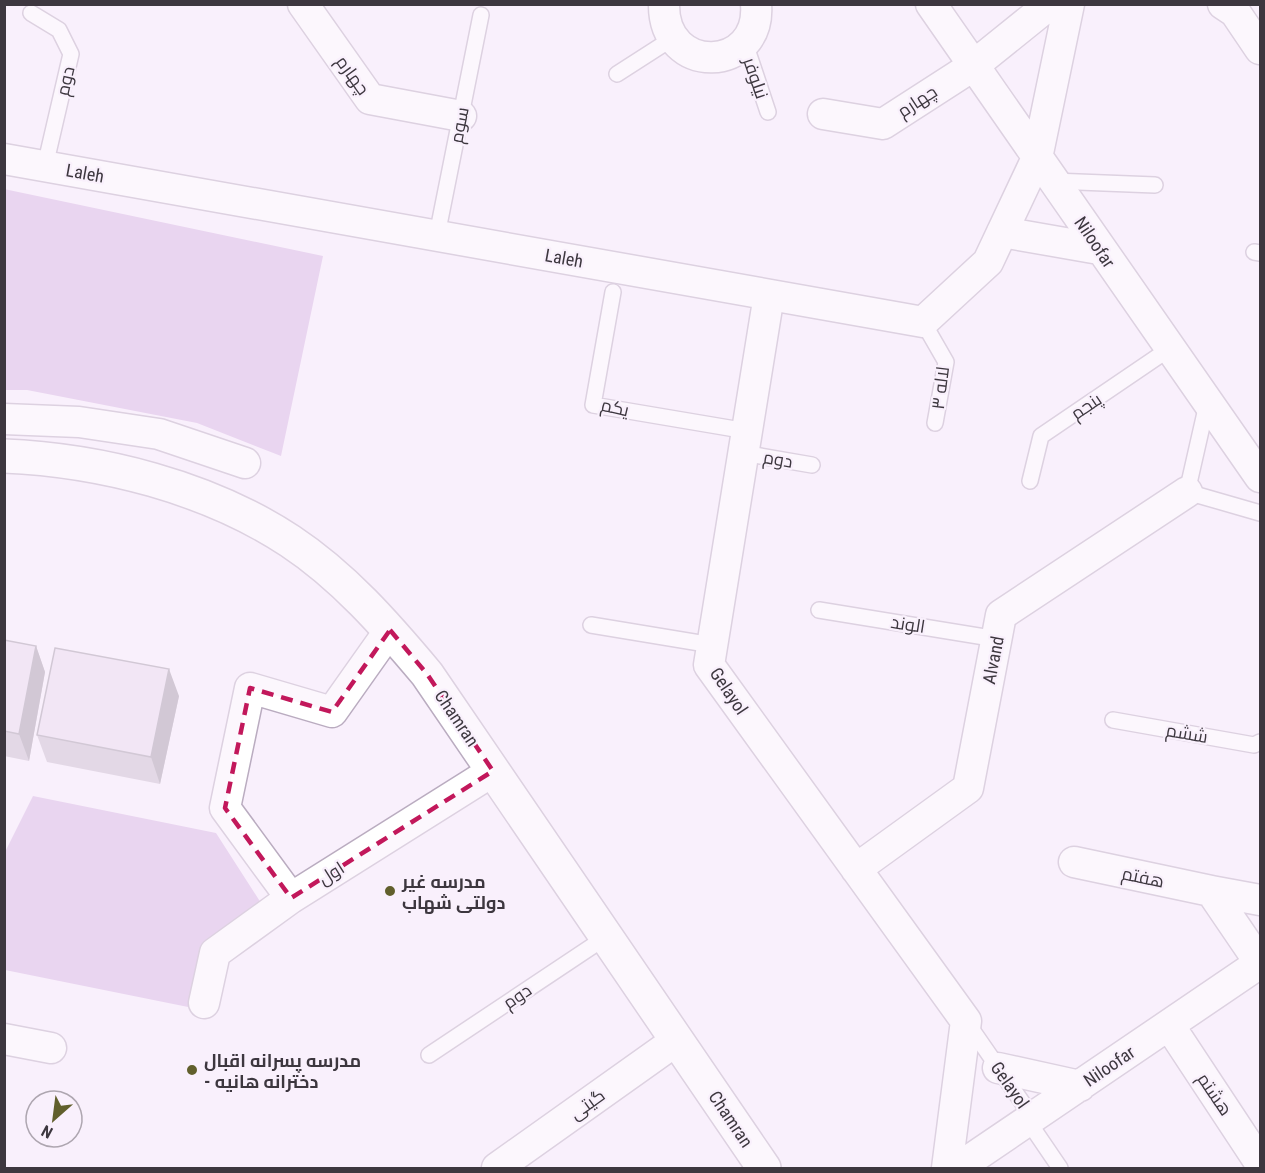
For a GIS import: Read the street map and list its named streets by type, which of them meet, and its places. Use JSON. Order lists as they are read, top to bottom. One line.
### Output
{"streets":{"main road":["Chamran"],"street":["چهارم","Laleh","Niloofar","Alvand","Gelayol","اول","هفتم","هشتم","گیتی"],"lane":["نیلوفر","دوم","سوم","لاله ۳","پنجم","یکم","الوند","ششم"]},"crossings":[["چهارم","سوم"],["چهارم","Niloofar"],["دوم","Laleh"],["دوم","یکم"],["دوم","Gelayol"],["دوم","Chamran"],["سوم","Laleh"],["Laleh","لاله ۳"],["Laleh","Gelayol"],["Niloofar","پنجم"],["Niloofar","Gelayol"],["Niloofar","هشتم"],["یکم","Gelayol"],["الوند","Alvand"],["Alvand","Gelayol"],["Chamran","اول"],["Chamran","گیتی"]],"places":["مدرسه غیر دولتی شهاب","مدرسه پسرانه اقبال - دخترانه هانیه"],"north":"bottom left"}
